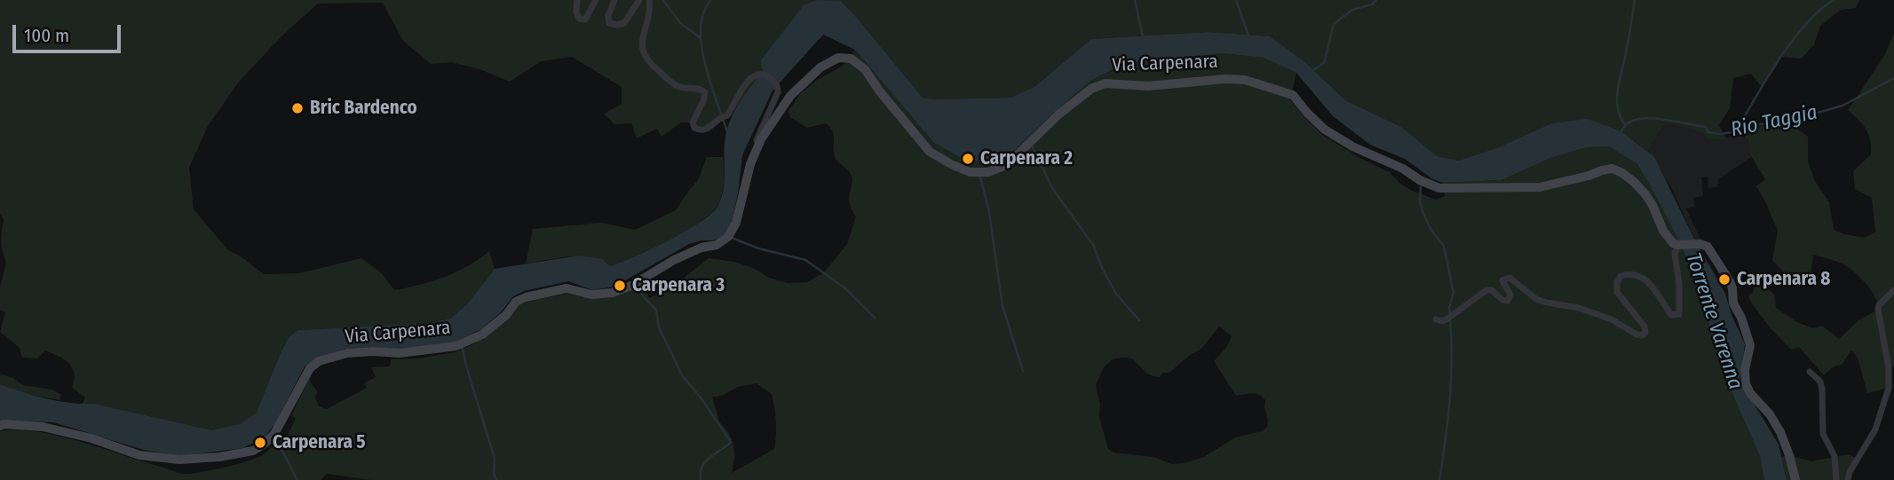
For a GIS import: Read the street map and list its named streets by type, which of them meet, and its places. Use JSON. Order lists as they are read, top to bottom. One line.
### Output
{"streets":{"street":["Via Carpenara"]},"water":["Rio Taggia","Torrente Varenna"],"places":["Bric Bardenco","Carpenara 2","Carpenara 8","Carpenara 3","Carpenara 5"],"scale_bar":"100 m"}
